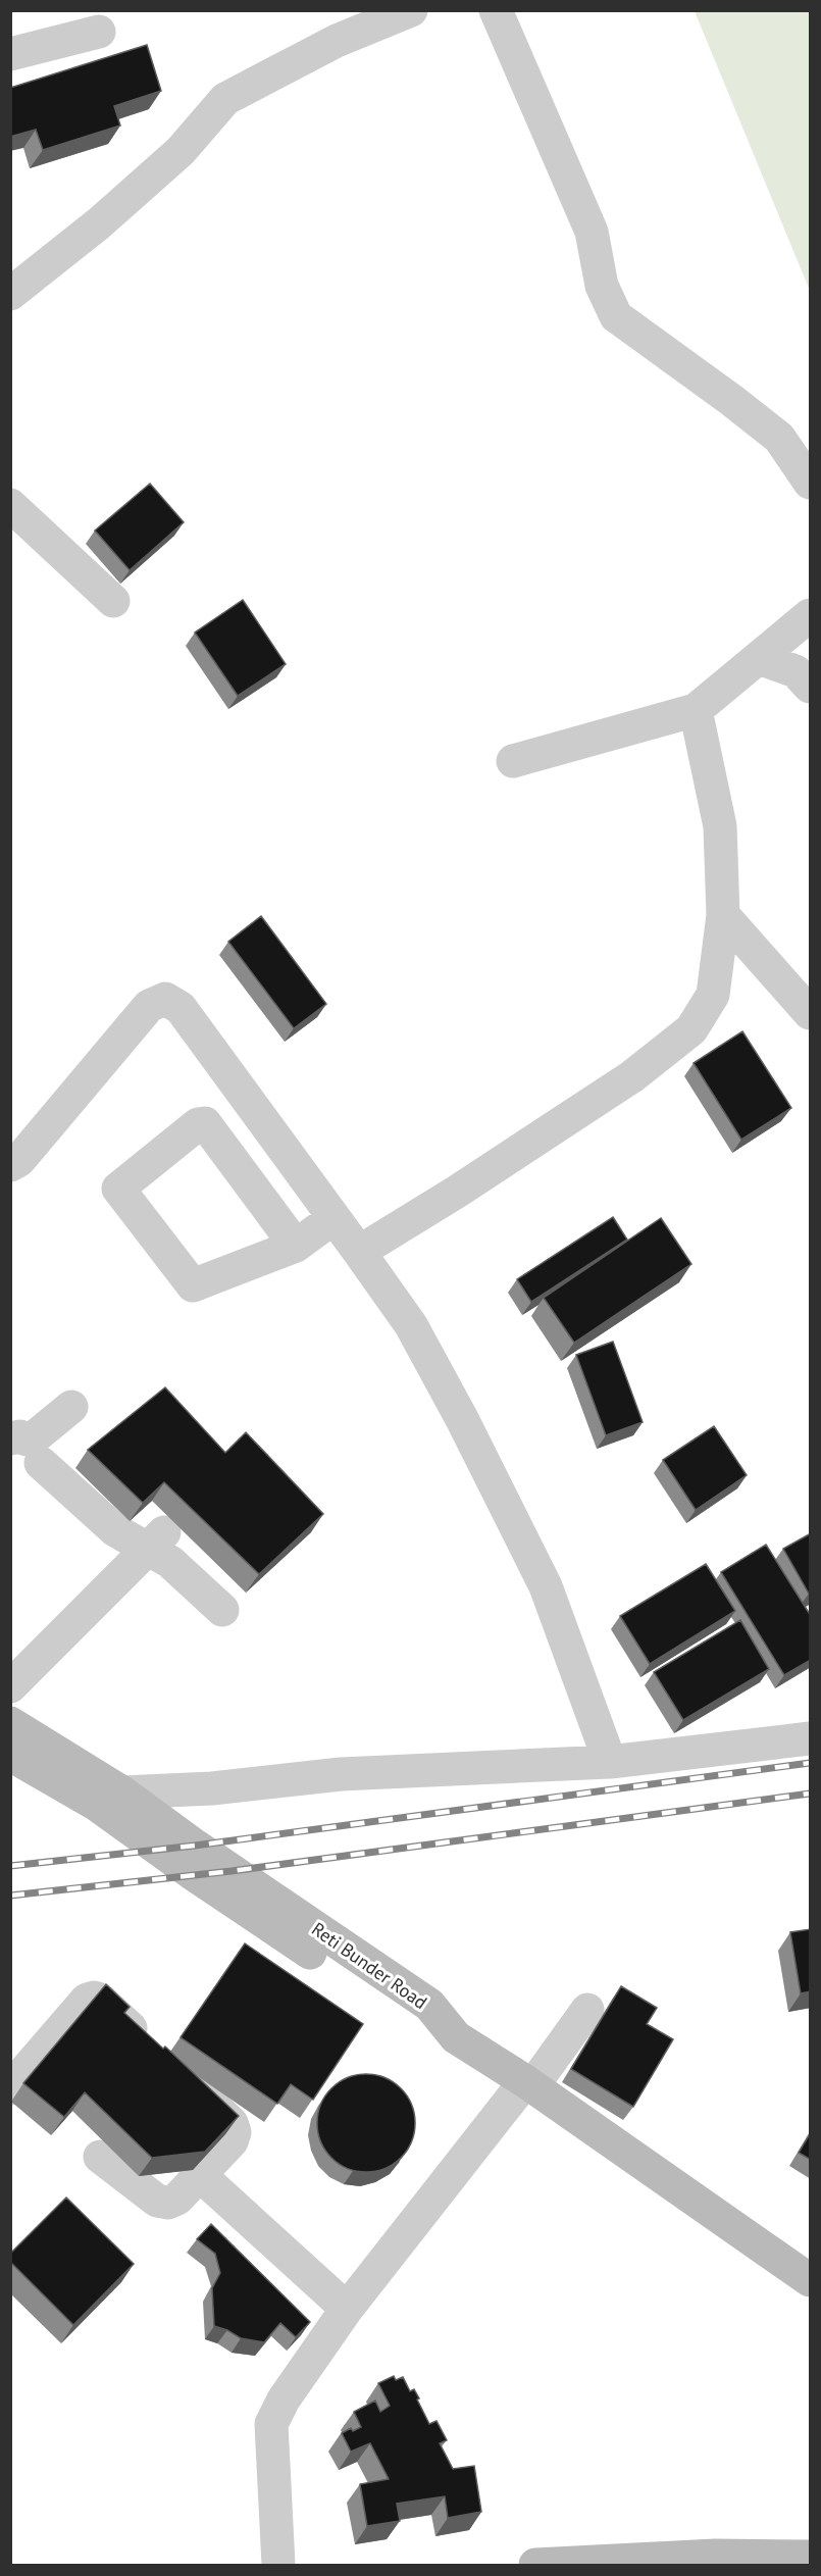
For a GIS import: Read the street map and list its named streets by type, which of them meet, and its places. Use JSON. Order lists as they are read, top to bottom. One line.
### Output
{"streets":{"main road":["Reti Bunder Road"]}}
